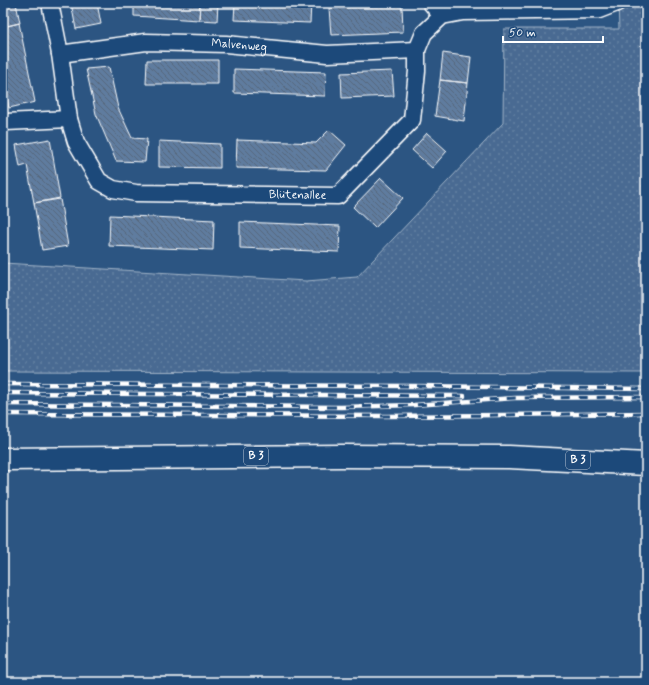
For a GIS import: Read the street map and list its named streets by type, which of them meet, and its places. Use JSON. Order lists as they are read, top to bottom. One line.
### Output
{"streets":{"main road":["B 3"],"street":["Malvenweg","Blütenallee"]},"crossings":[["Malvenweg","Blütenallee"]],"scale_bar":"50 m"}
